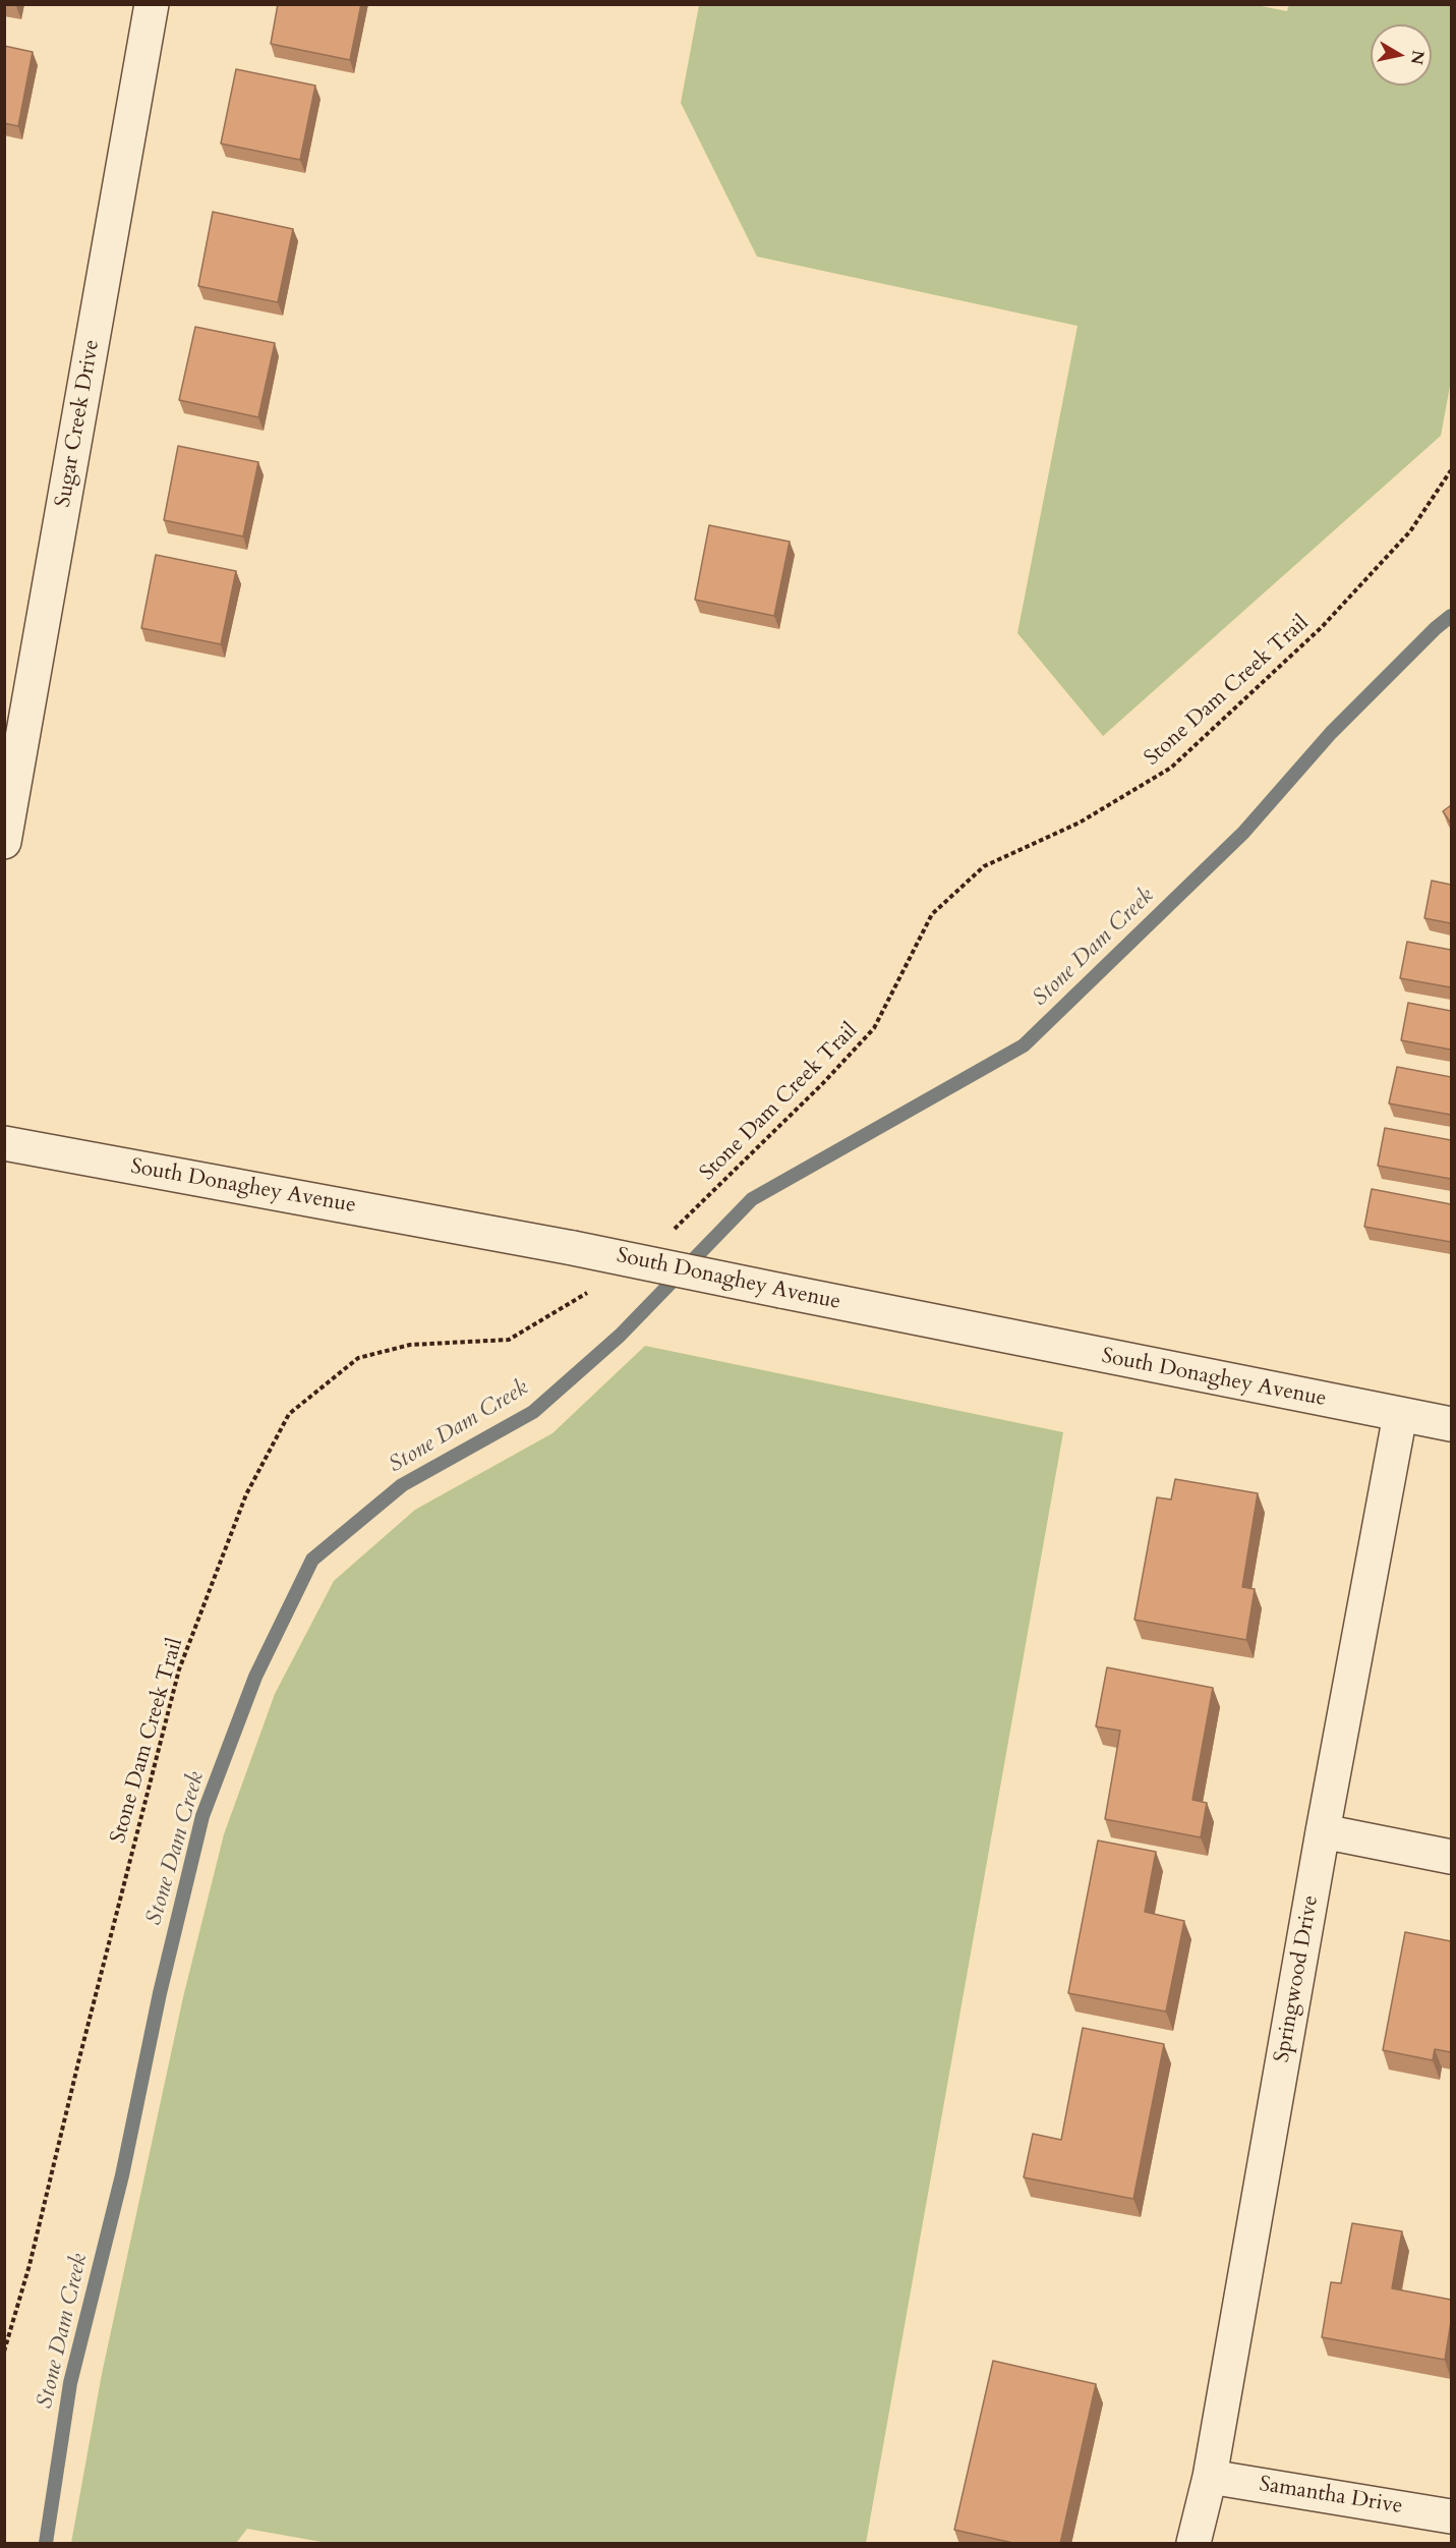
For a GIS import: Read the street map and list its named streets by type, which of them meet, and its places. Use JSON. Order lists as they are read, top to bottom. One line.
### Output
{"streets":{"street":["Sugar Creek Drive","South Donaghey Avenue","Springwood Drive","Samantha Drive"],"path":["Stone Dam Creek Trail"]},"crossings":[["South Donaghey Avenue","Springwood Drive"],["Springwood Drive","Samantha Drive"]],"water":["Stone Dam Creek"],"north":"right"}
